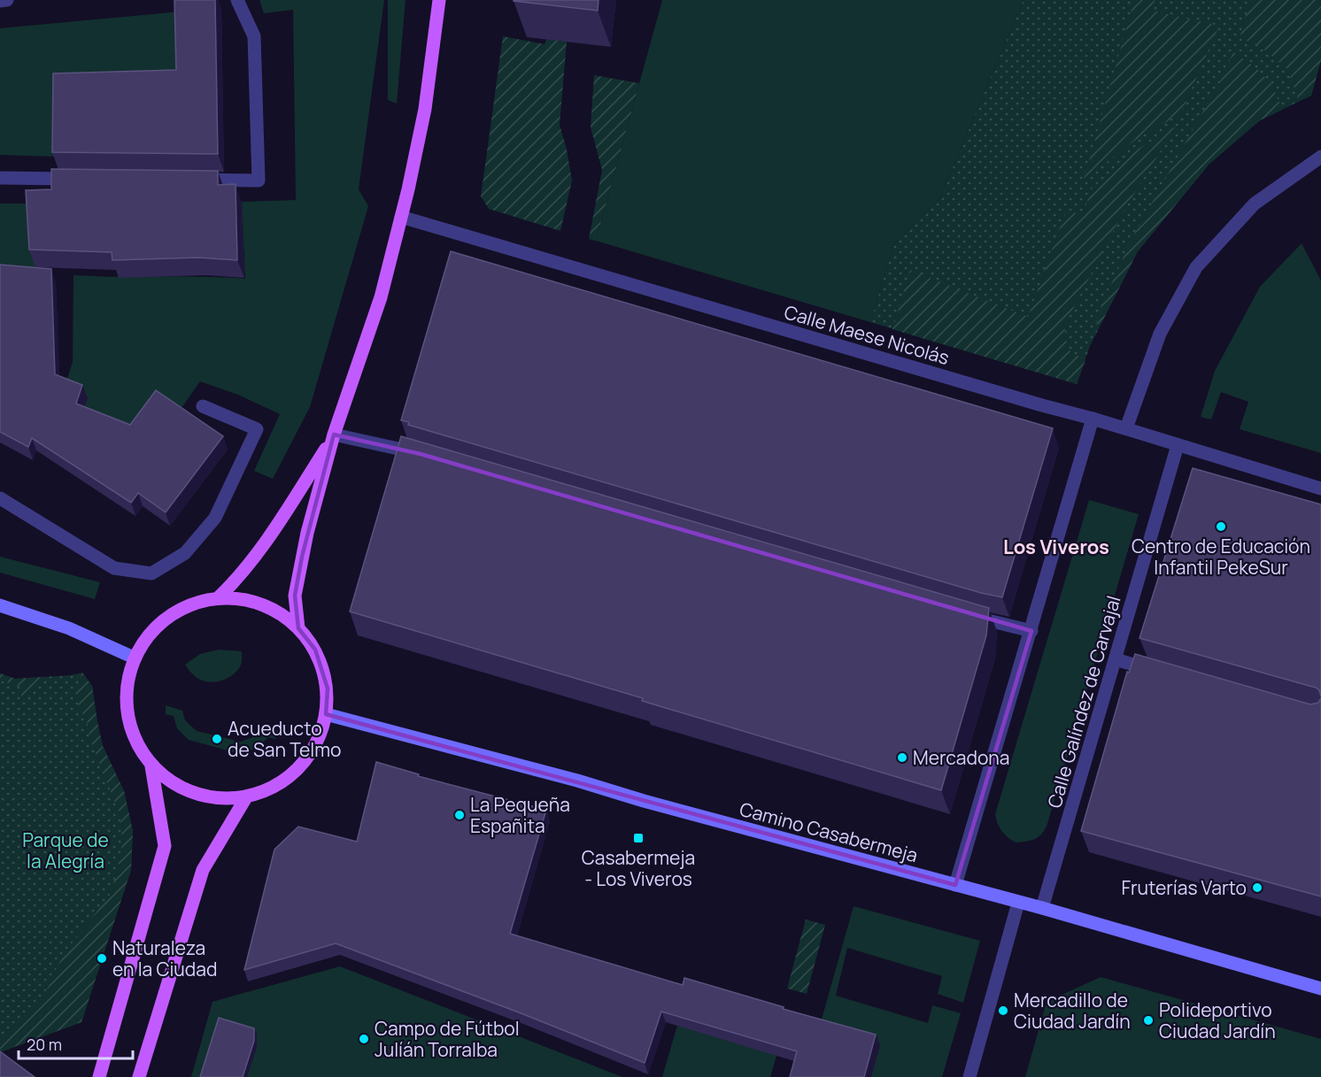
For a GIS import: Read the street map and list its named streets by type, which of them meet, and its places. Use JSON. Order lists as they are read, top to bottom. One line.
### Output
{"streets":{"main road":["Camino Casabermeja"],"street":["Calle Maese Nicolás","Calle Galíndez de Carvajal"]},"crossings":[["Calle Maese Nicolás","Calle Galíndez de Carvajal"],["Calle Galíndez de Carvajal","Camino Casabermeja"]],"districts":["Los Viveros"],"parks":["Parque de la Alegría"],"places":{"other":["Centro de Educación Infantil PekeSur","Acueducto de San Telmo","Mercadona","La Pequeña Españita","Fruterías Varto","Naturaleza en la Ciudad","Mercadillo de Ciudad Jardín","Polideportivo Ciudad Jardín","Campo de Fútbol Julíán Torralba"],"transit":["Casabermeja - Los Viveros"]},"scale_bar":"20 m"}
